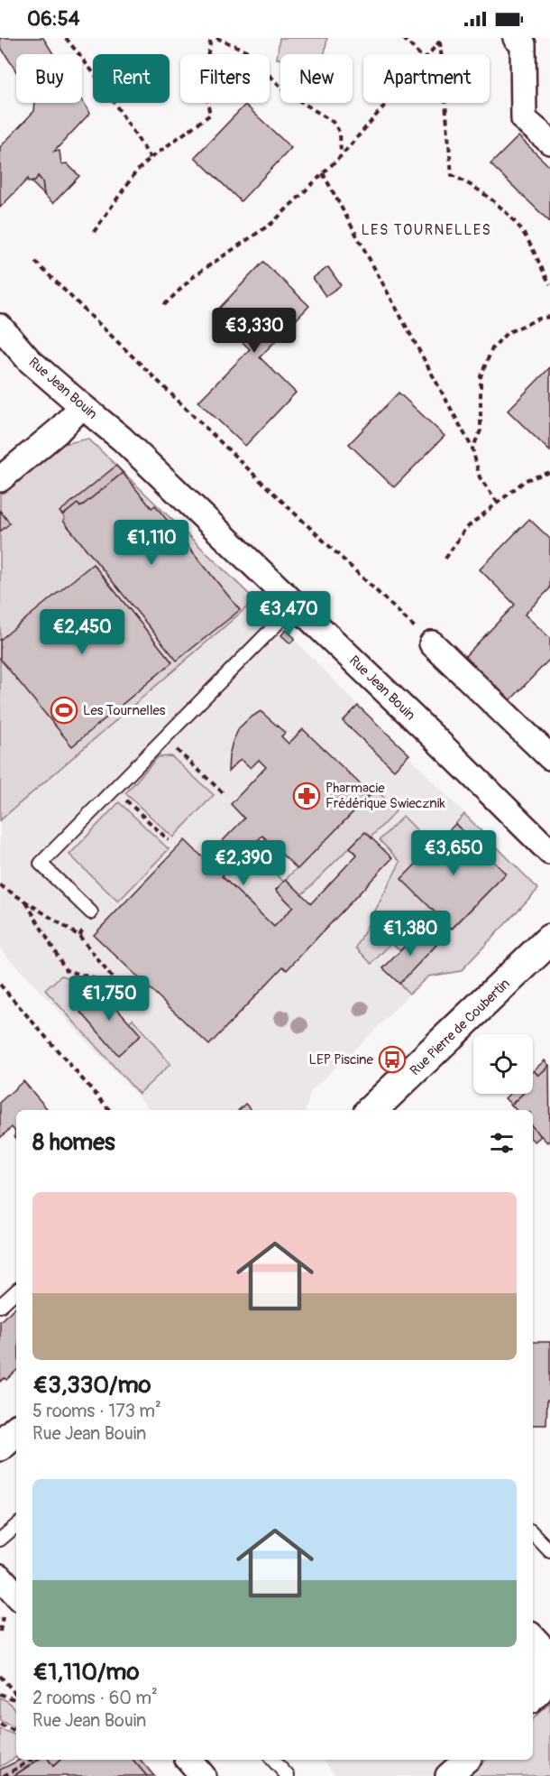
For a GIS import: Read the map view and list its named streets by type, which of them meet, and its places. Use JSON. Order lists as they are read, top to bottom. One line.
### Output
{"streets":{"street":["Rue Jean Bouin","Rue Pierre de Coubertin"]},"districts":["LES TOURNELLES"],"places":{"sports":["Les Tournelles"],"pharmacy":["Pharmacie Frédérique Swiecznik"],"bus stop":["LEP Piscine"]},"page":{"status":"06:54","chip":["Buy","Rent","Filters","New","Apartment"],"price":["€3,330","€1,110","€3,470","€2,450","€3,650","€2,390","€1,380","€1,750"],"heading":"8 homes","list":[{"name":"€3,330/mo","note":"5 rooms · 173 m² · Rue Jean Bouin"},{"name":"€1,110/mo","note":"2 rooms · 60 m² · Rue Jean Bouin"}]}}
